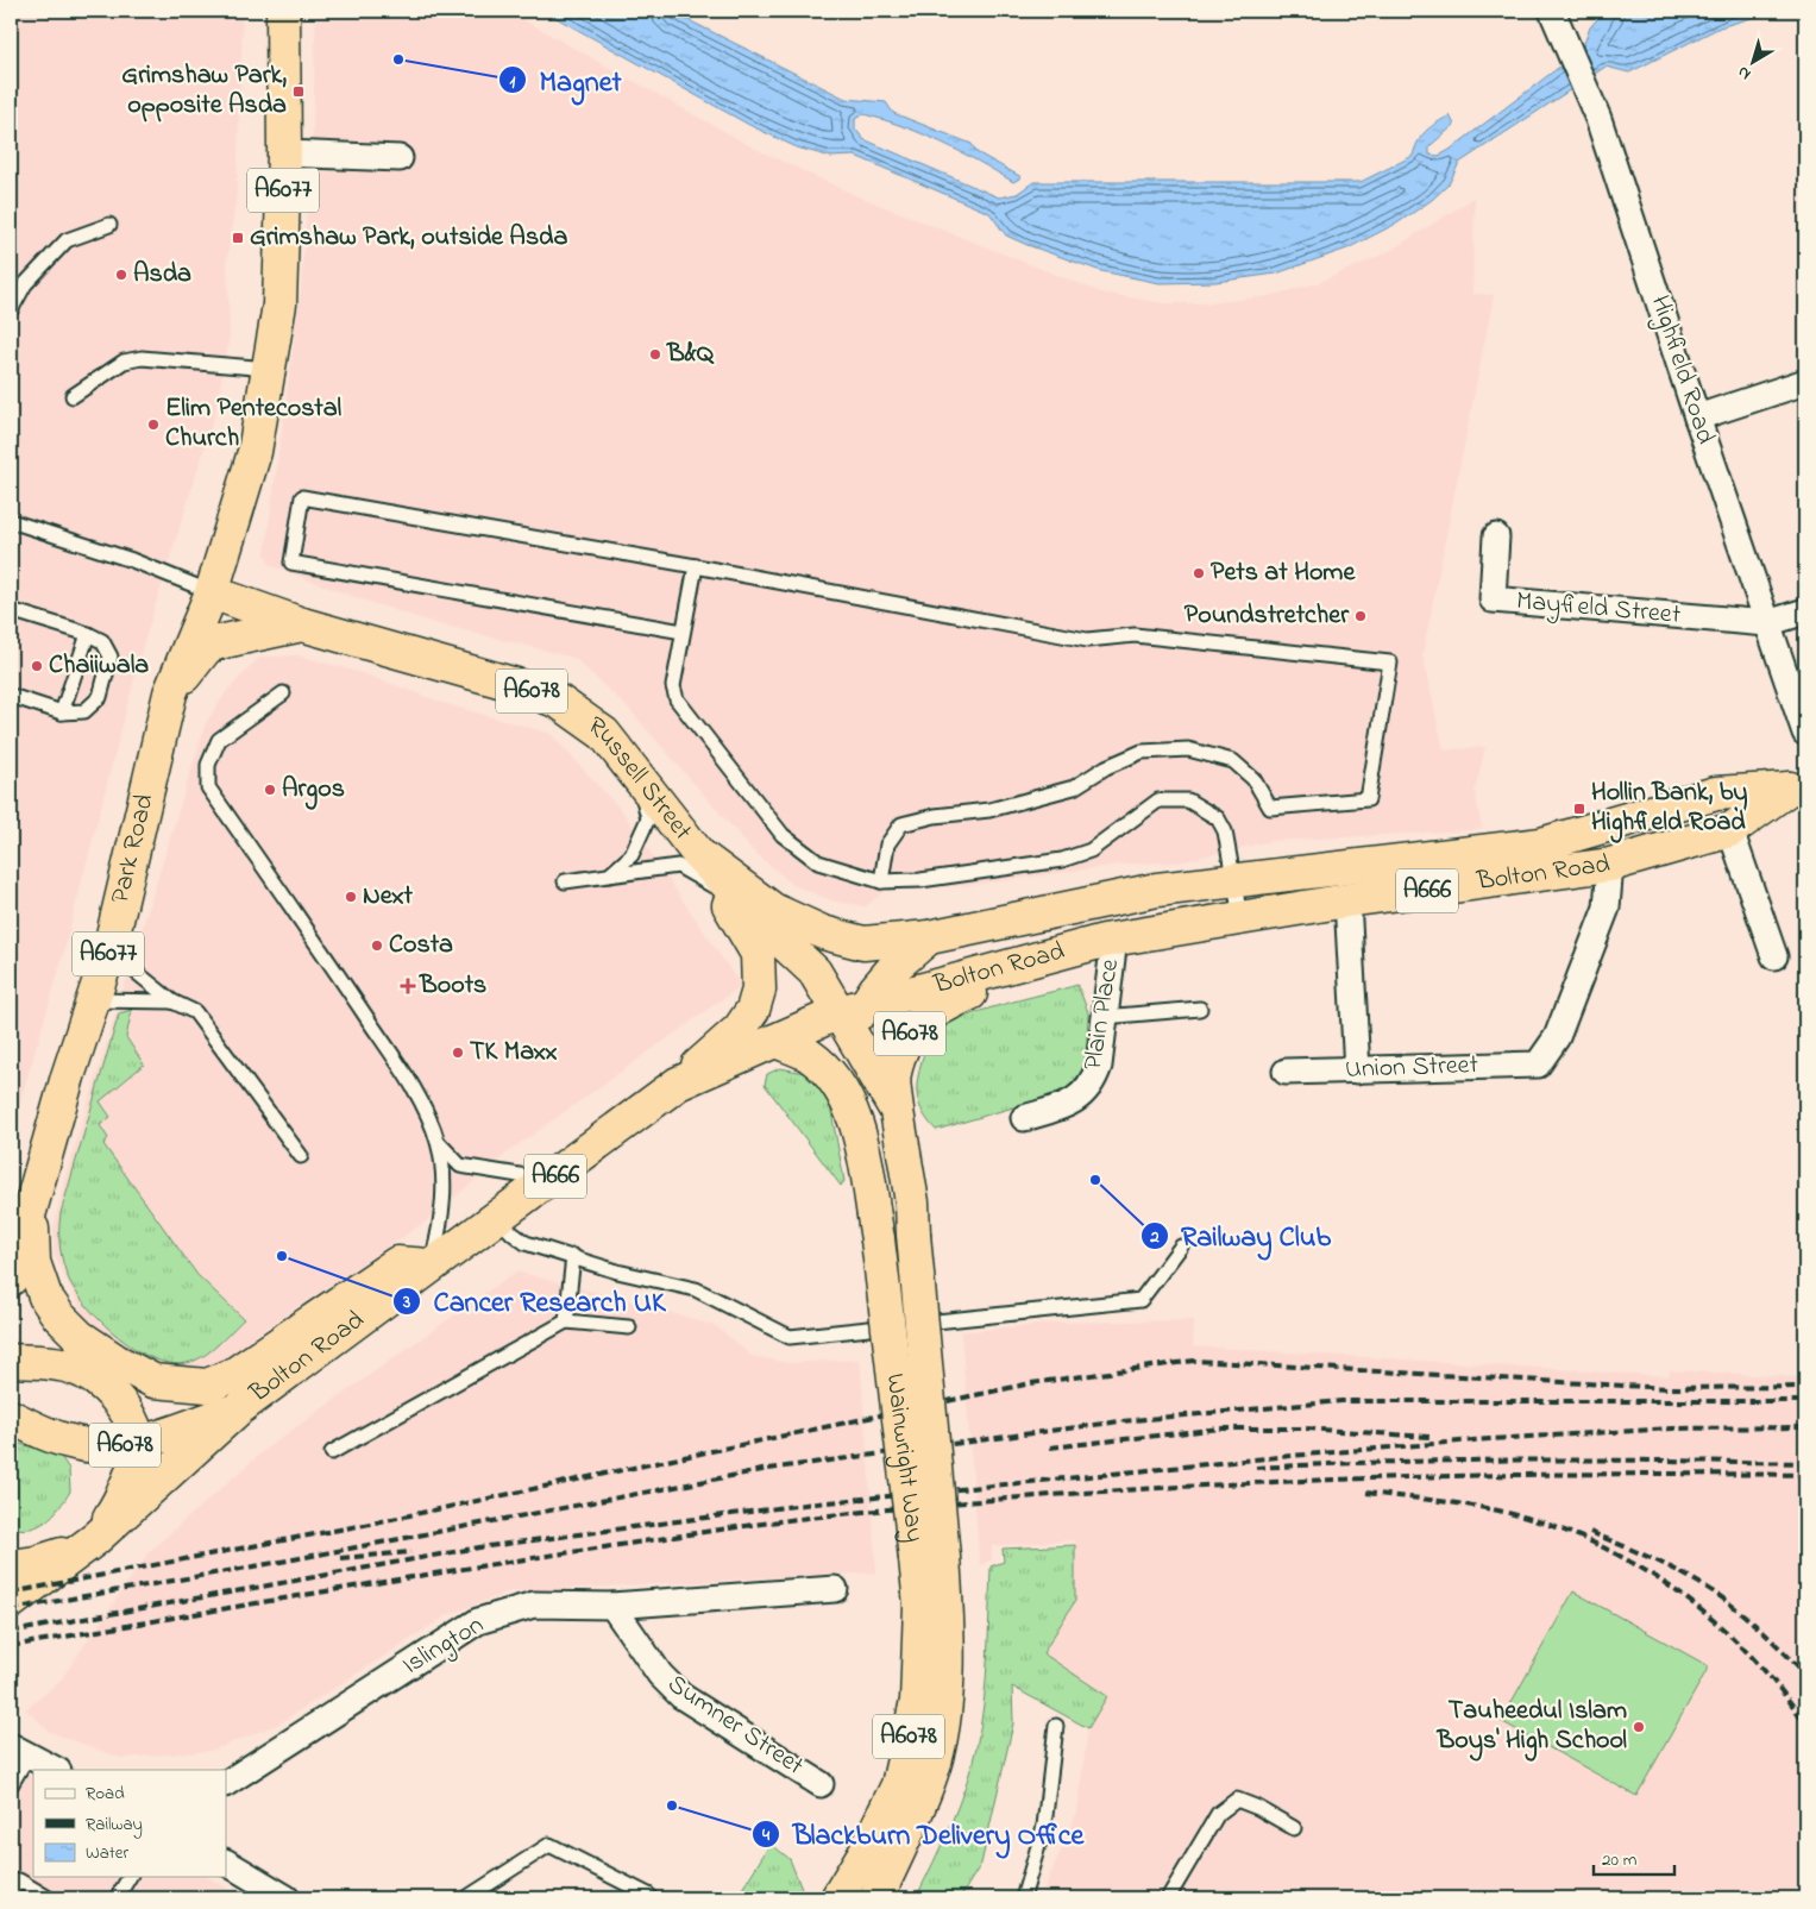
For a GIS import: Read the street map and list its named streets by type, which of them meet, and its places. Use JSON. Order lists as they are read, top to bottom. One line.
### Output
{"streets":{"highway":["A6077","A6078","Russell Street","Park Road","Bolton Road","A666","Wainwright Way"],"street":["Highfield Road","Mayfield Street","Plain Place","Union Street","Islington","Sumner Street"]},"crossings":[["A6077","Russell Street"],["A6077","Park Road"],["Highfield Road","Mayfield Street"],["A6078","Bolton Road"],["A6078","Wainwright Way"],["Russell Street","Park Road"],["Russell Street","Bolton Road"],["Russell Street","Wainwright Way"],["Bolton Road","Plain Place"],["Bolton Road","Union Street"],["Bolton Road","Wainwright Way"],["Islington","Sumner Street"]],"places":{"other":["Magnet","Asda","B&Q","Elim Pentecostal Church","Pets at Home","Poundstretcher","Chaiiwala","Argos","Next","Costa","TK Maxx","Railway Club","Cancer Research UK","Tauheedul Islam Boys' High School","Blackburn Delivery Office"],"transit":["Grimshaw Park, opposite Asda","Grimshaw Park, outside Asda","Hollin Bank, by Highfield Road"],"health":["Boots"]},"legend":["Road","Railway","Water"],"scale_bar":"20 m","north":"bottom left"}
